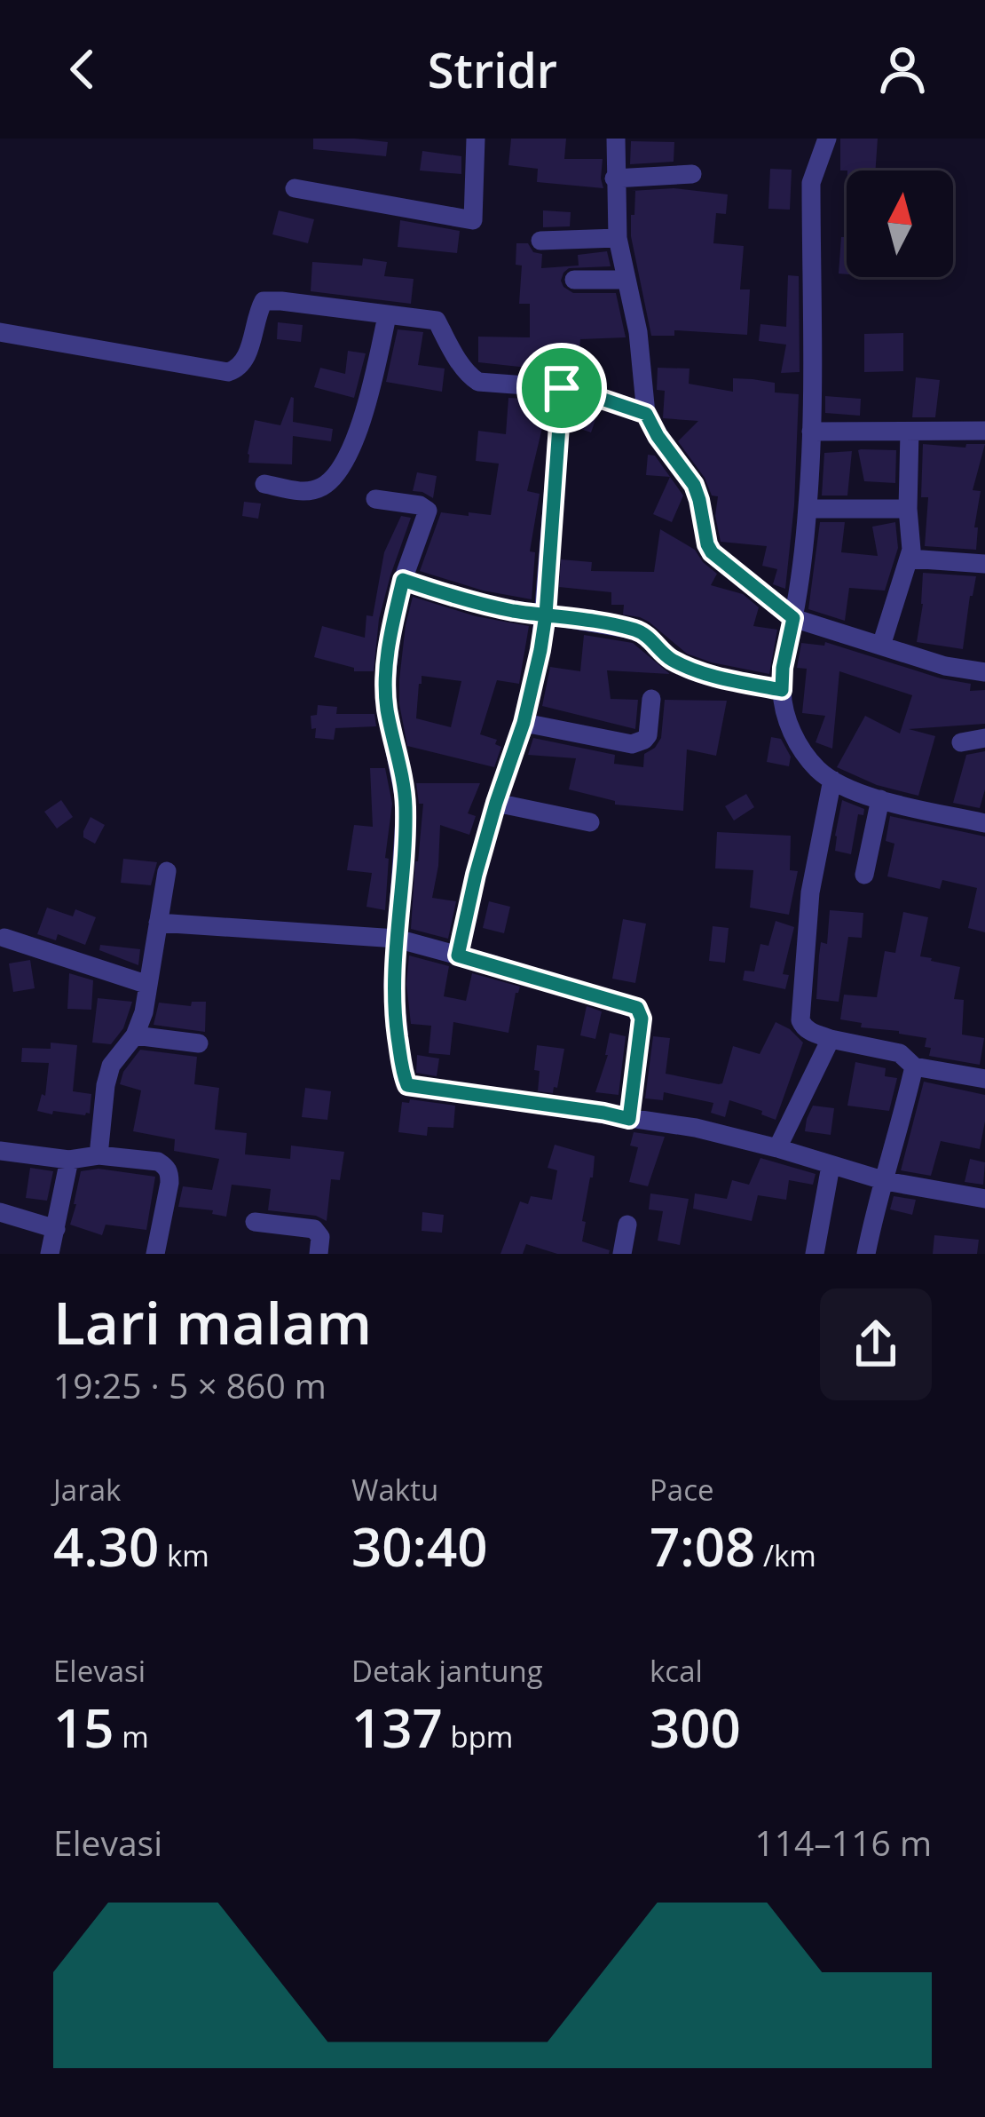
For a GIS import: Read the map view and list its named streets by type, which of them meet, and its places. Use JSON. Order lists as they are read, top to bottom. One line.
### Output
{"north":"top","page":{"header":"Stridr","heading":["Lari malam","19:25 · 5 × 860 m"],"stats":[["Jarak","4.30 km"],["Waktu","30:40"],["Pace","7:08 /km"],["Elevasi","15 m"],["Detak jantung","137 bpm"],["kcal","300"]],"chart":["Elevasi","114–116 m"]}}
